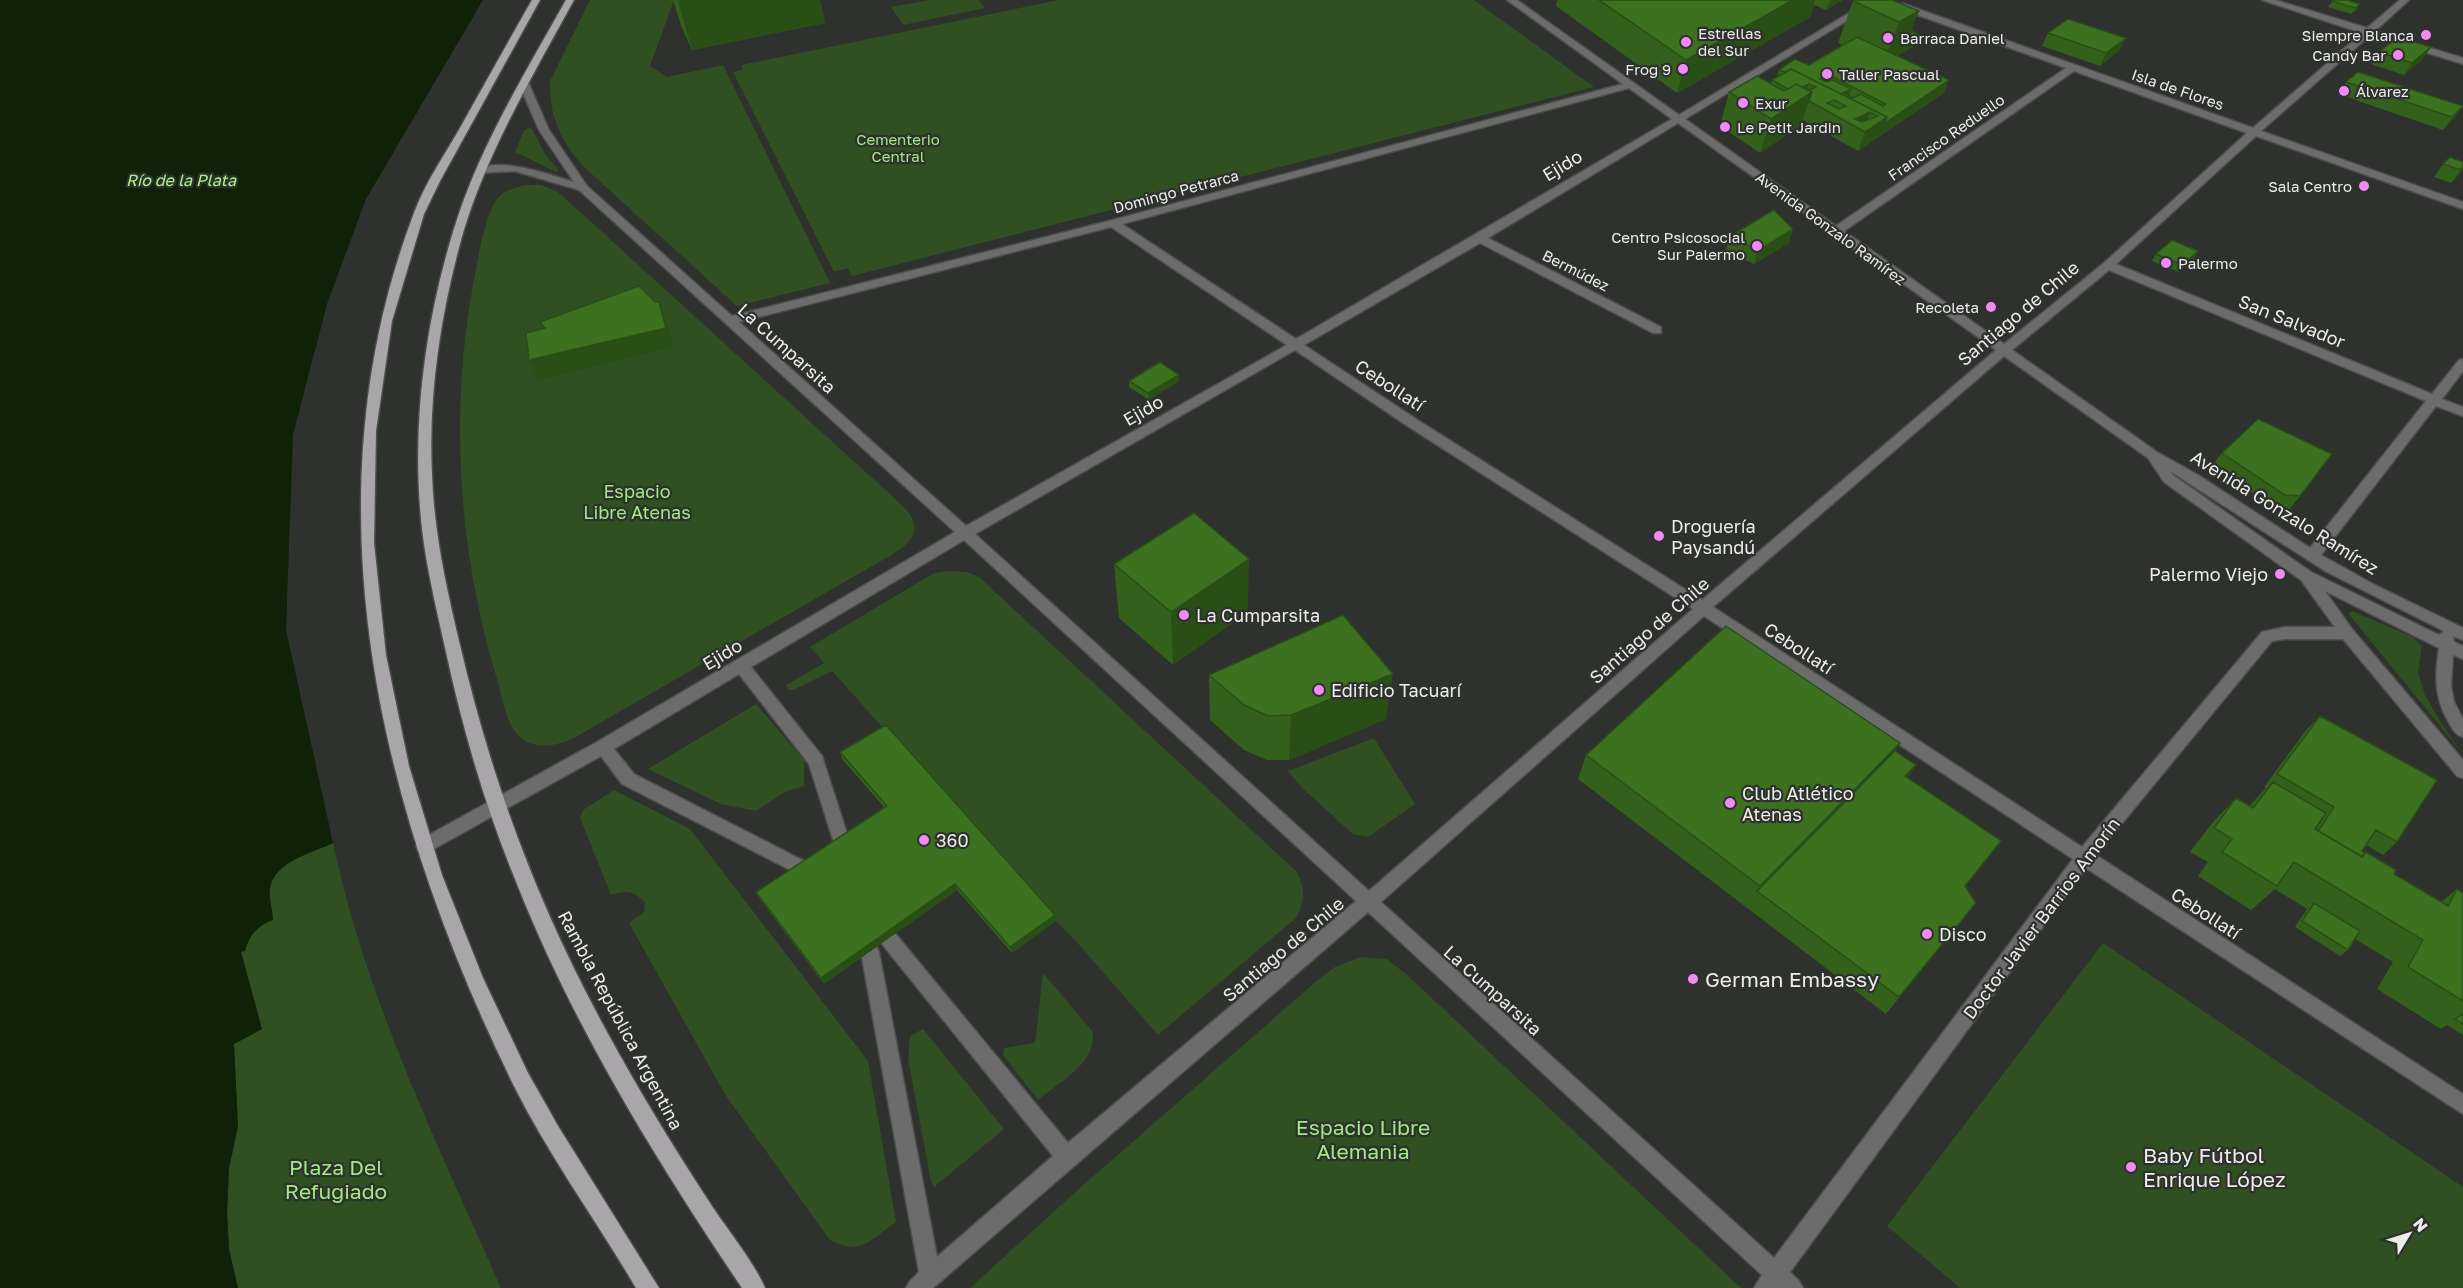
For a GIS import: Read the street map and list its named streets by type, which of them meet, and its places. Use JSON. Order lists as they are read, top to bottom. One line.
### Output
{"streets":{"main road":["Rambla República Argentina"],"street":["Isla de Flores","Francisco Reduello","Ejido","Domingo Petrarca","Avenida Gonzalo Ramírez","Bermúdez","Santiago de Chile","San Salvador","La Cumparsita","Cebollatí","Doctor Javier Barrios Amorín"]},"crossings":[["Isla de Flores","Francisco Reduello"],["Isla de Flores","Santiago de Chile"],["Francisco Reduello","Avenida Gonzalo Ramírez"],["Ejido","Avenida Gonzalo Ramírez"],["Ejido","Bermúdez"],["Ejido","La Cumparsita"],["Ejido","Cebollatí"],["Ejido","Rambla República Argentina"],["Domingo Petrarca","Avenida Gonzalo Ramírez"],["Domingo Petrarca","La Cumparsita"],["Domingo Petrarca","Cebollatí"],["Avenida Gonzalo Ramírez","Santiago de Chile"],["Santiago de Chile","San Salvador"],["Santiago de Chile","La Cumparsita"],["Santiago de Chile","Cebollatí"],["La Cumparsita","Doctor Javier Barrios Amorín"],["La Cumparsita","Rambla República Argentina"],["Cebollatí","Doctor Javier Barrios Amorín"]],"water":["Río de la Plata"],"parks":["Cementerio Central","Espacio Libre Atenas","Espacio Libre Alemania","Plaza Del Refugiado"],"places":["Siempre Blanca","Barraca Daniel","Estrellas del Sur","Candy Bar","Frog 9","Taller Pascual","Álvarez","Exur","Le Petit Jardin","Sala Centro","Centro Psicosocial Sur Palermo","Palermo","Recoleta","Droguería Paysandú","Palermo Viejo","La Cumparsita","Edificio Tacuarí","Club Atlético Atenas","360","Disco","German Embassy","Baby Fútbol Enrique López"],"north":"top right"}
